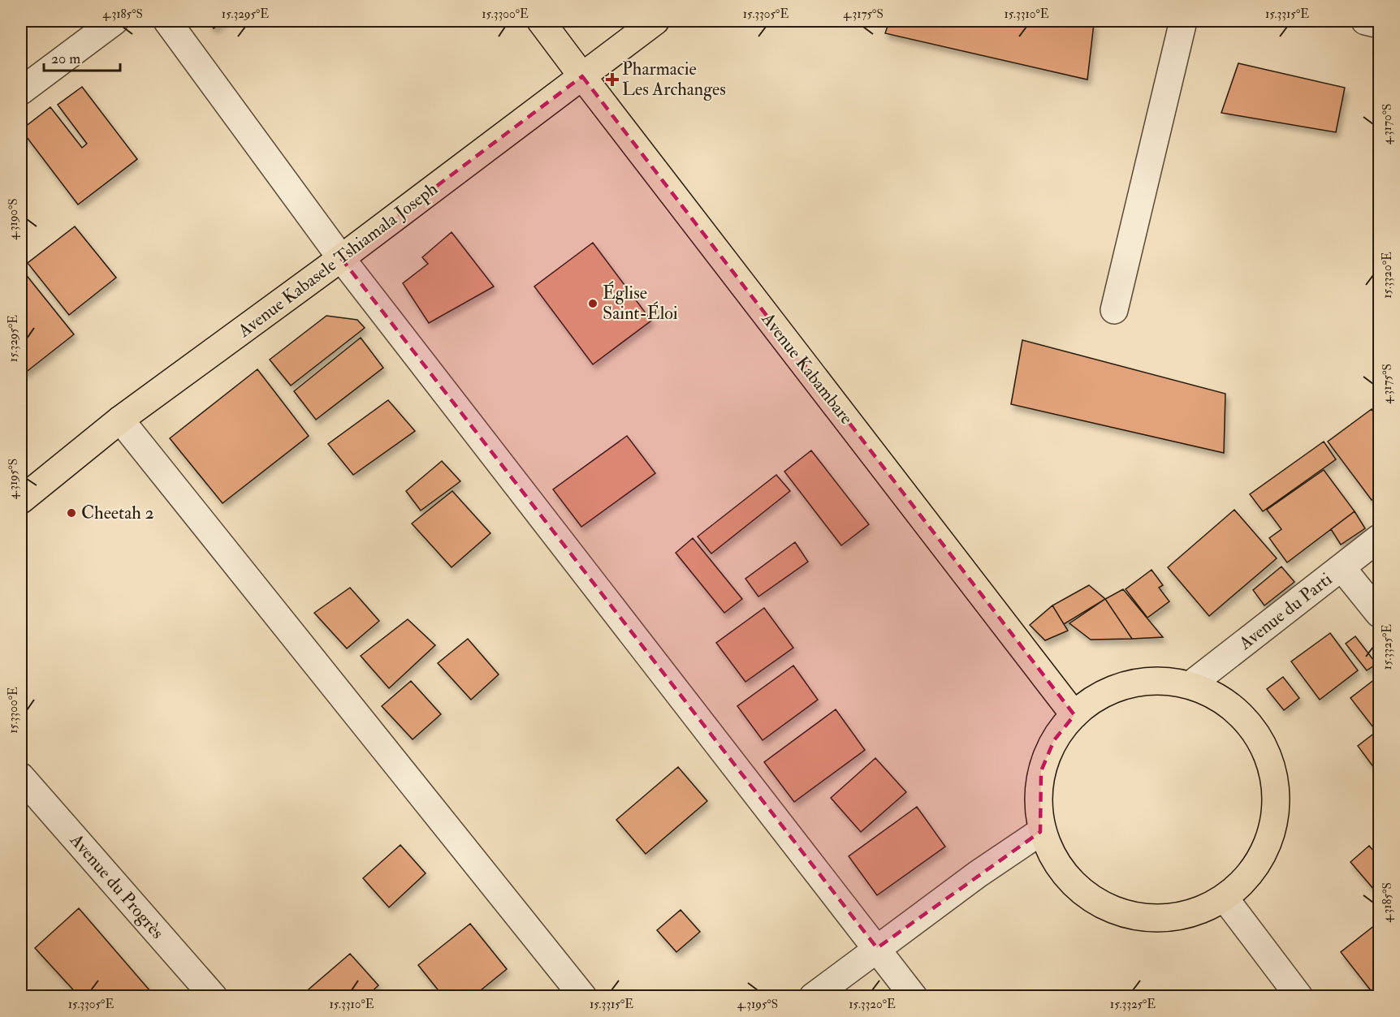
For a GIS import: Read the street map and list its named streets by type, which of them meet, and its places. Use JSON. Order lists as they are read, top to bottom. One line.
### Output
{"streets":{"main road":["Avenue Kabasele Tshiamala Joseph","Avenue Kabambare"],"street":["Avenue du Parti","Avenue du Progrès"]},"crossings":[["Avenue Kabasele Tshiamala Joseph","Avenue Kabambare"]],"places":{"health":["Pharmacie Les Archanges"],"other":["Église Saint-Éloi","Cheetah 2"]},"scale_bar":"20 m","coordinates":["4.3185°S","15.3295°E","15.3300°E","15.3305°E","4.3175°S","15.3310°E","15.3315°E","4.3170°S","4.3190°S","15.3320°E","4.3195°S","15.3325°E"]}
